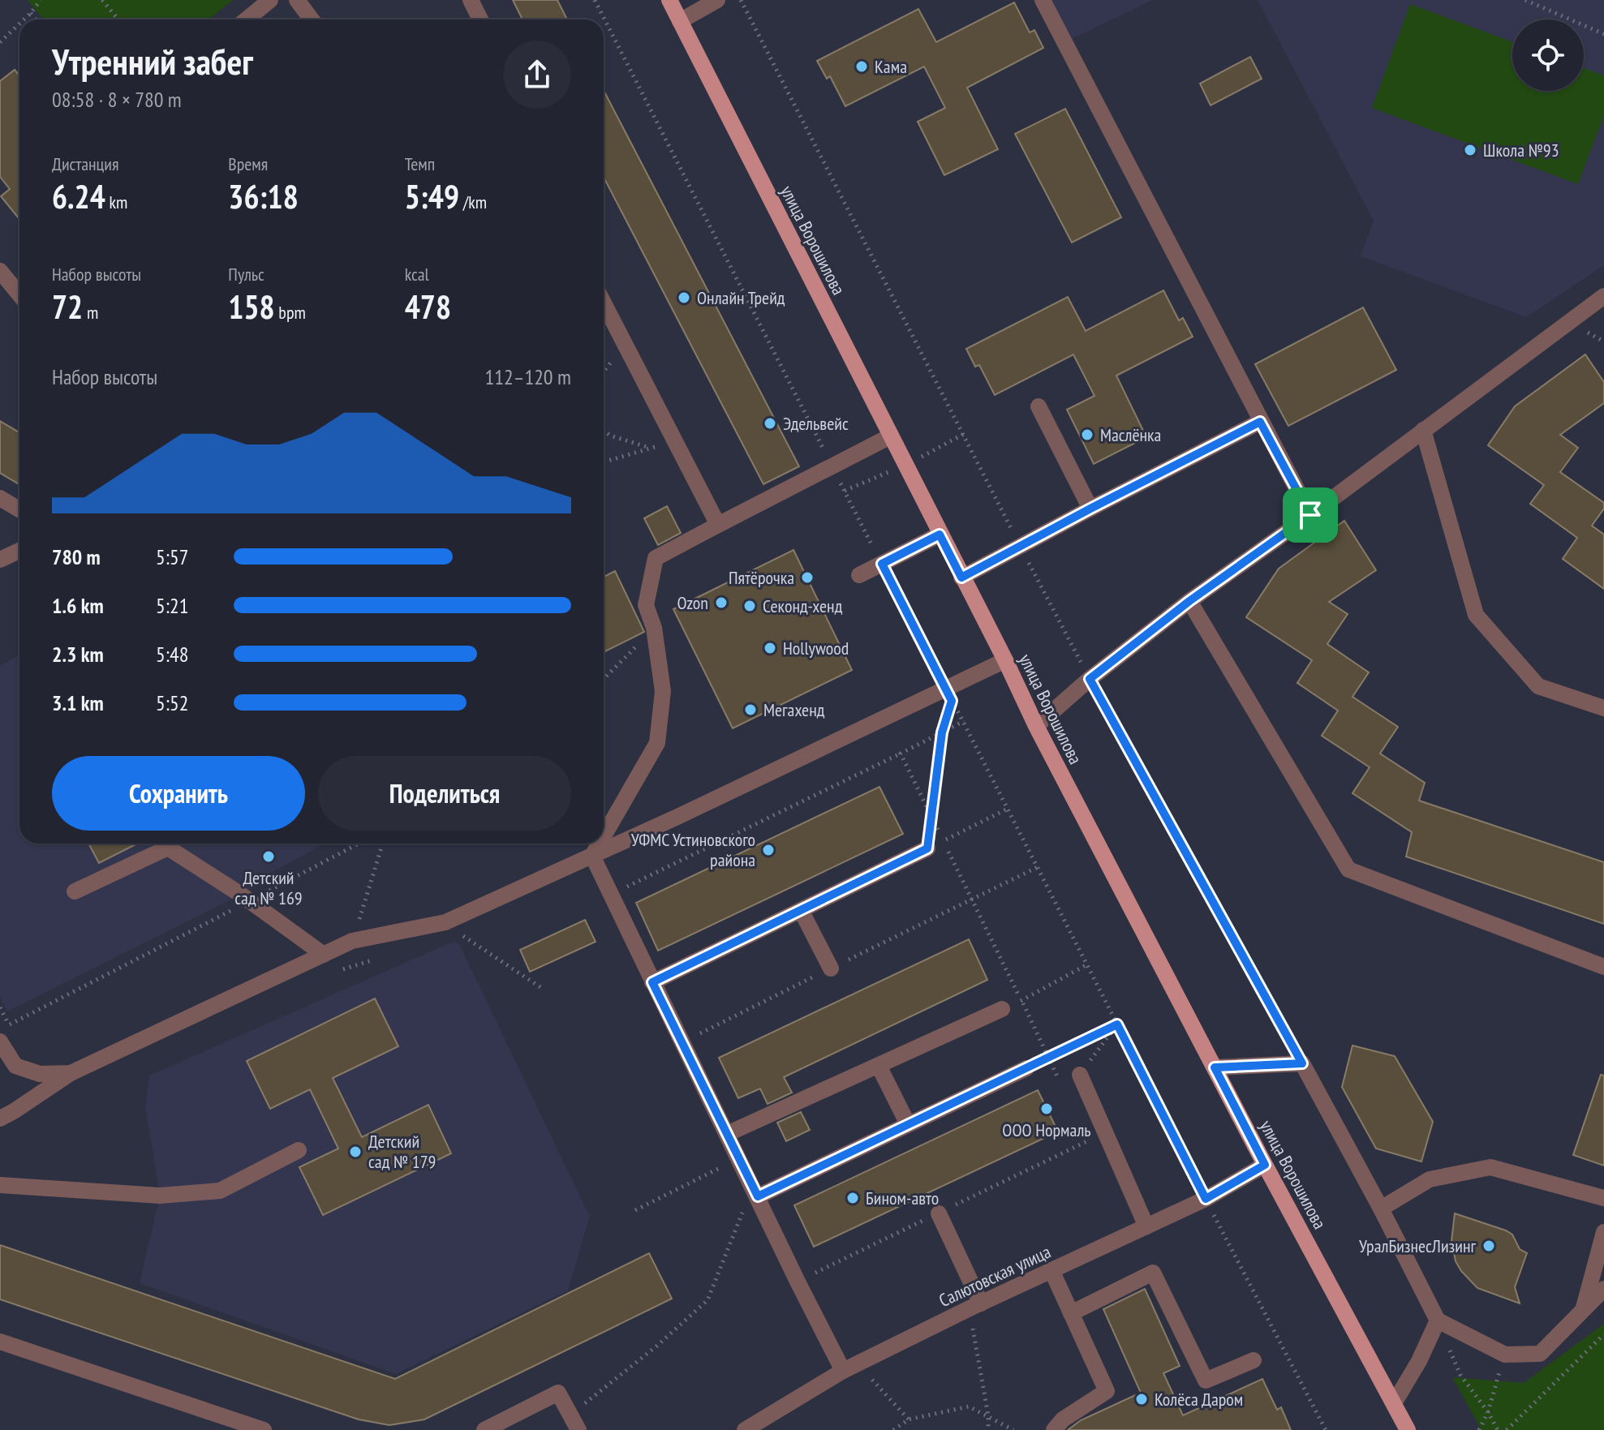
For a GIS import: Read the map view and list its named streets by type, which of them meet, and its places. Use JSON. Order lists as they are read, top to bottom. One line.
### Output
{"streets":{"main road":["улица Ворошилова"],"street":["Салютовская улица"]},"crossings":[["улица Ворошилова","Салютовская улица"]],"places":["Кама","Школа №93","Онлайн Трейд","Эдельвейс","Маслёнка","Пятёрочка","Ozon","Секонд-хенд","Hollywood","Мегахенд","УФМС Устиновского района","Детский сад № 169","ООО Нормаль","Детский сад № 179","Бином-авто","УралБизнесЛизинг","Колёса Даром"],"page":{"heading":["Утренний забег","08:58 · 8 × 780 m"],"stats":[["Дистанция","6.24 km"],["Время","36:18"],["Темп","5:49 /km"],["Набор высоты","72 m"],["Пульс","158 bpm"],["kcal","478"]],"chart":["Набор высоты","112–120 m"],"list":[{"name":"780 m","note":"5:57"},{"name":"1.6 km","note":"5:21"},{"name":"2.3 km","note":"5:48"},{"name":"3.1 km","note":"5:52"}],"buttons":["Сохранить","Поделиться"]}}
